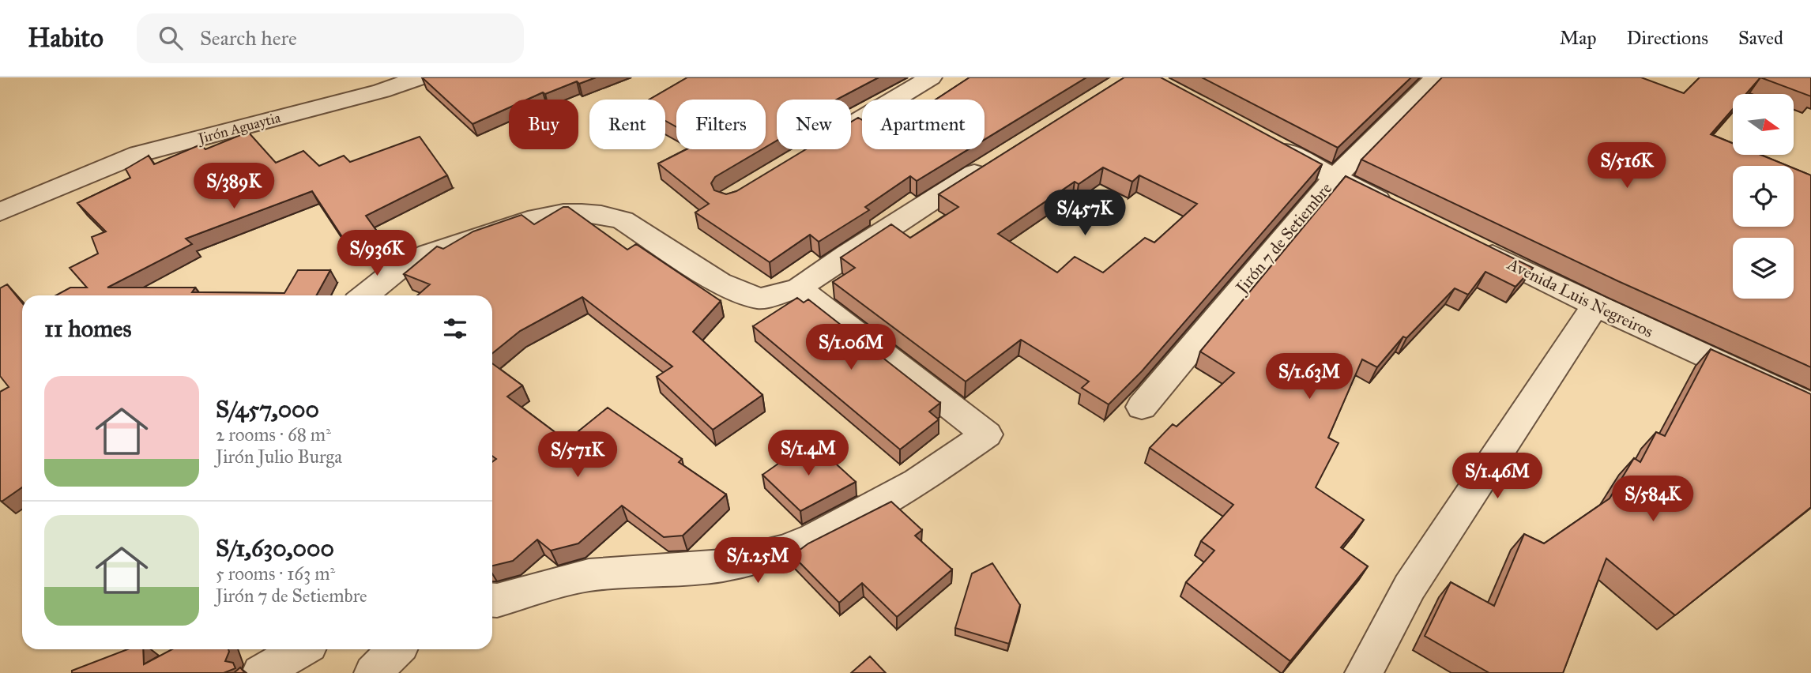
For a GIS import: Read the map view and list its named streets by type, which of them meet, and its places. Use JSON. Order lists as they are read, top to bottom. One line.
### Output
{"streets":{"street":["Jirón Aguaytia","Jirón 7 de Setiembre","Avenida Luis Negreiros"]},"north":"right","page":{"header":"Habito","search":"Search here","nav":["Map","Directions","Saved"],"chip":["Buy","Rent","Filters","New","Apartment"],"price":["S/516K","S/389K","S/457K","S/936K","S/1.06M","S/1.63M","S/1.4M","S/571K","S/1.46M","S/584K","S/1.25M"],"heading":"11 homes","list":[{"name":"S/457,000","note":"2 rooms · 68 m² · Jirón Julio Burga"},{"name":"S/1,630,000","note":"5 rooms · 163 m² · Jirón 7 de Setiembre"}]}}
